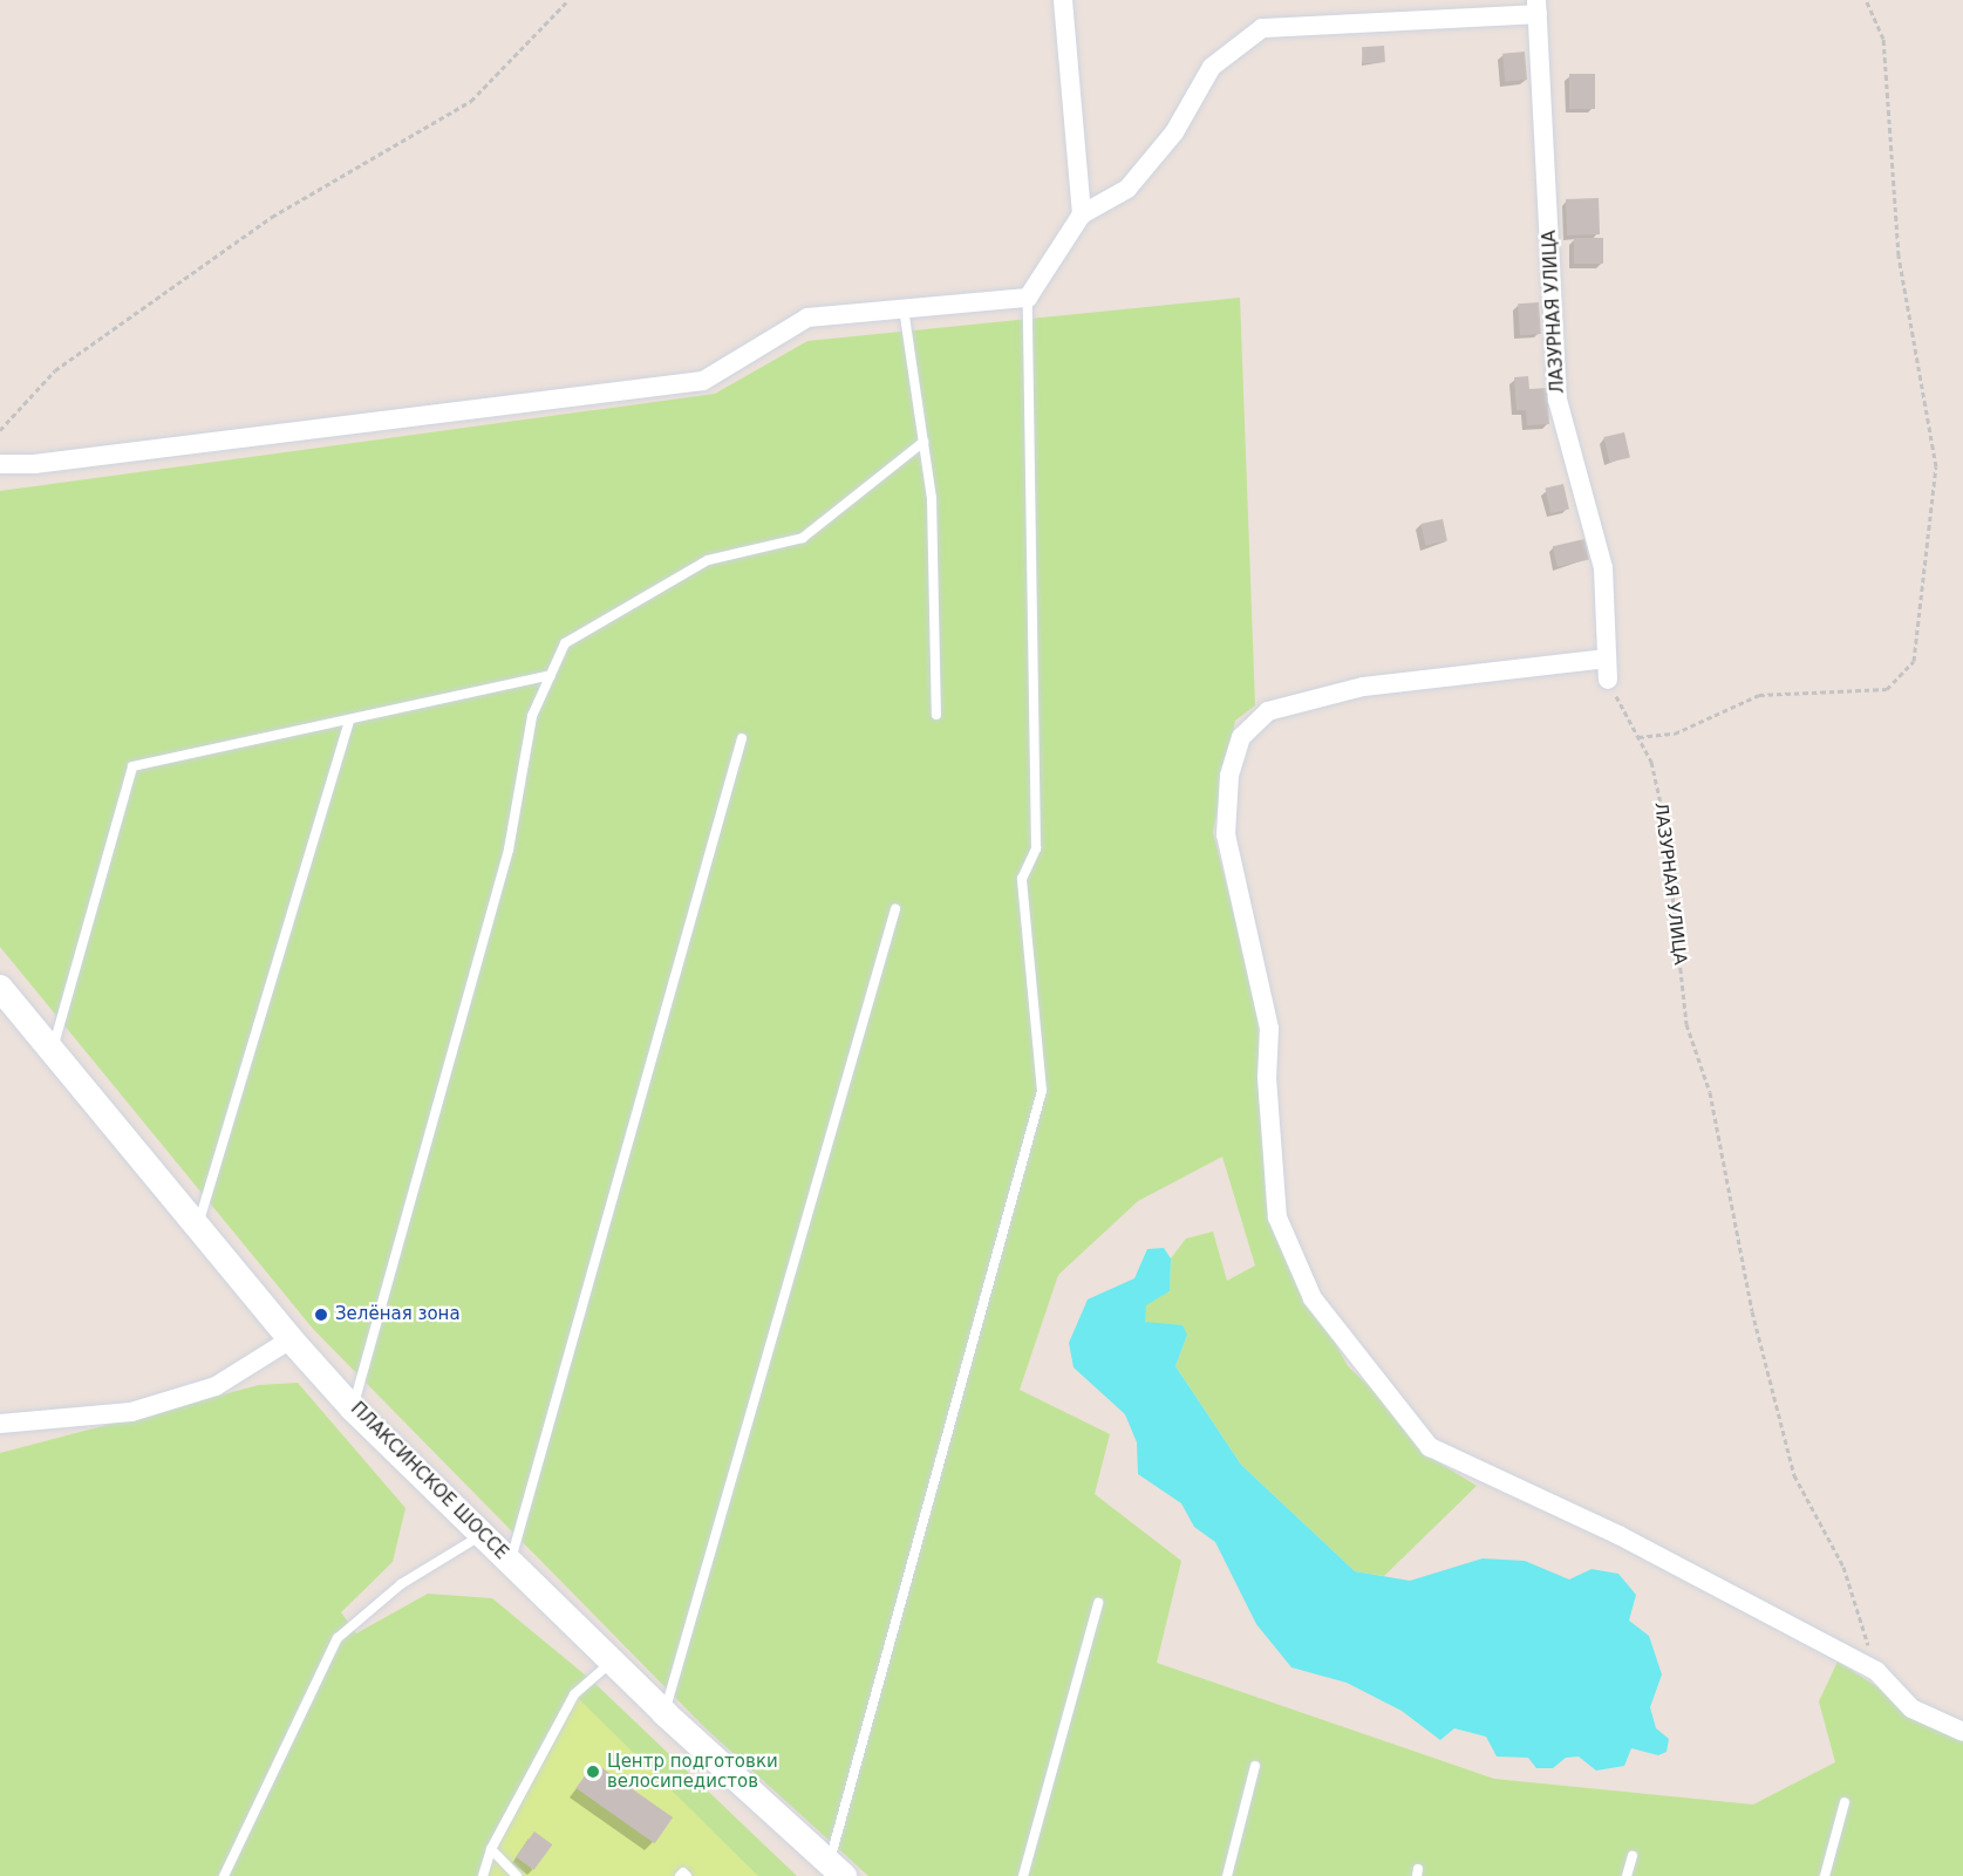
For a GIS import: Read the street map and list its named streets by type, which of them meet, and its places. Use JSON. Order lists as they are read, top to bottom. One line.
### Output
{"streets":{"main road":["ПЛАКСИНСКОЕ ШОССЕ"],"street":["ЛАЗУРНАЯ УЛИЦА"]},"places":["Зелёная зона","Центр подготовки велосипедистов"]}
